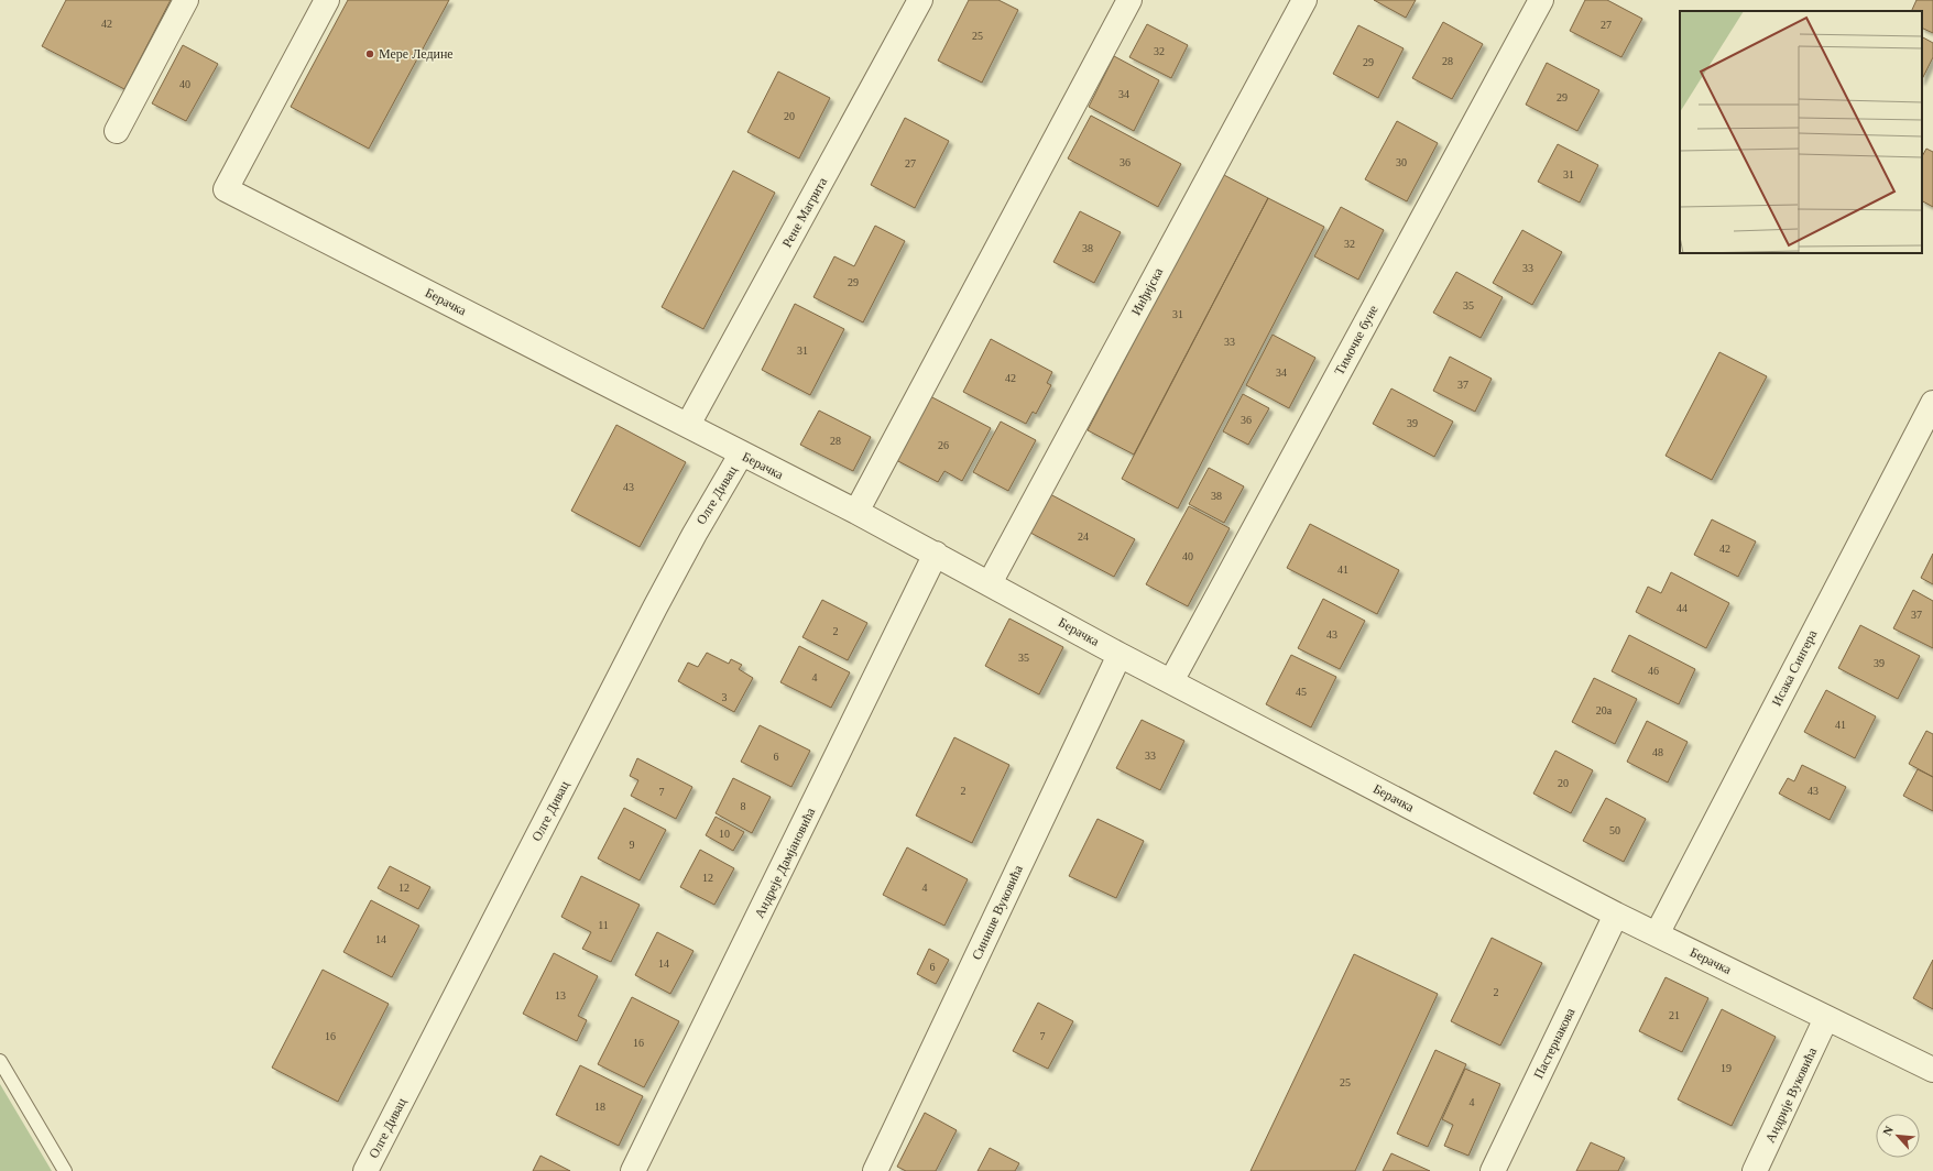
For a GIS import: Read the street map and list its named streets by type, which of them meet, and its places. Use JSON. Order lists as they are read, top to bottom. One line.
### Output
{"streets":{"street":["Рене Магрита","Инђијска","Берачка","Тимочке буне","Олге Дивац","Исака Сингера","Андреје Дамјановића","Синише Вуковића","Пастернакова","Андрије Вуковића"]},"crossings":[["Рене Магрита","Берачка"],["Инђијска","Берачка"],["Берачка","Тимочке буне"],["Берачка","Олге Дивац"],["Берачка","Исака Сингера"],["Берачка","Андреје Дамјановића"],["Берачка","Синише Вуковића"],["Берачка","Пастернакова"],["Берачка","Андрије Вуковића"]],"places":["Мере Ледине"],"house_numbers":["42","27","25","32","28","29","40","34","29","20","36","30","27","31","32","38","33","29","35","31","33","31","34","42","37","36","39","28","26","43","38","24","42","40","41","44","37","2","43","35","39","46","4","45","3","20a","41","48","33","6","20","2","43","7","8","50","10","9","12","12","4","11","14","14","6","2","13","21","16","7","16","19","25","4","18"],"north":"top left"}
